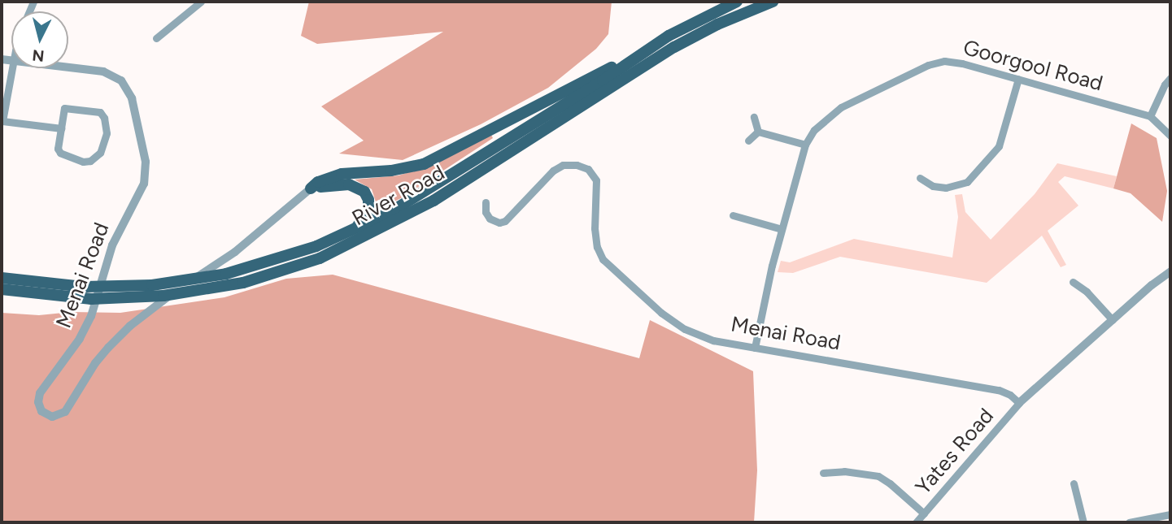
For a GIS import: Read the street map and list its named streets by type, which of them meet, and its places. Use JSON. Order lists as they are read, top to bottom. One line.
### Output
{"streets":{"main road":["River Road"],"street":["Goorgool Road","Menai Road","Yates Road"]},"crossings":[["Goorgool Road","Menai Road"],["Menai Road","Yates Road"]],"north":"bottom"}
